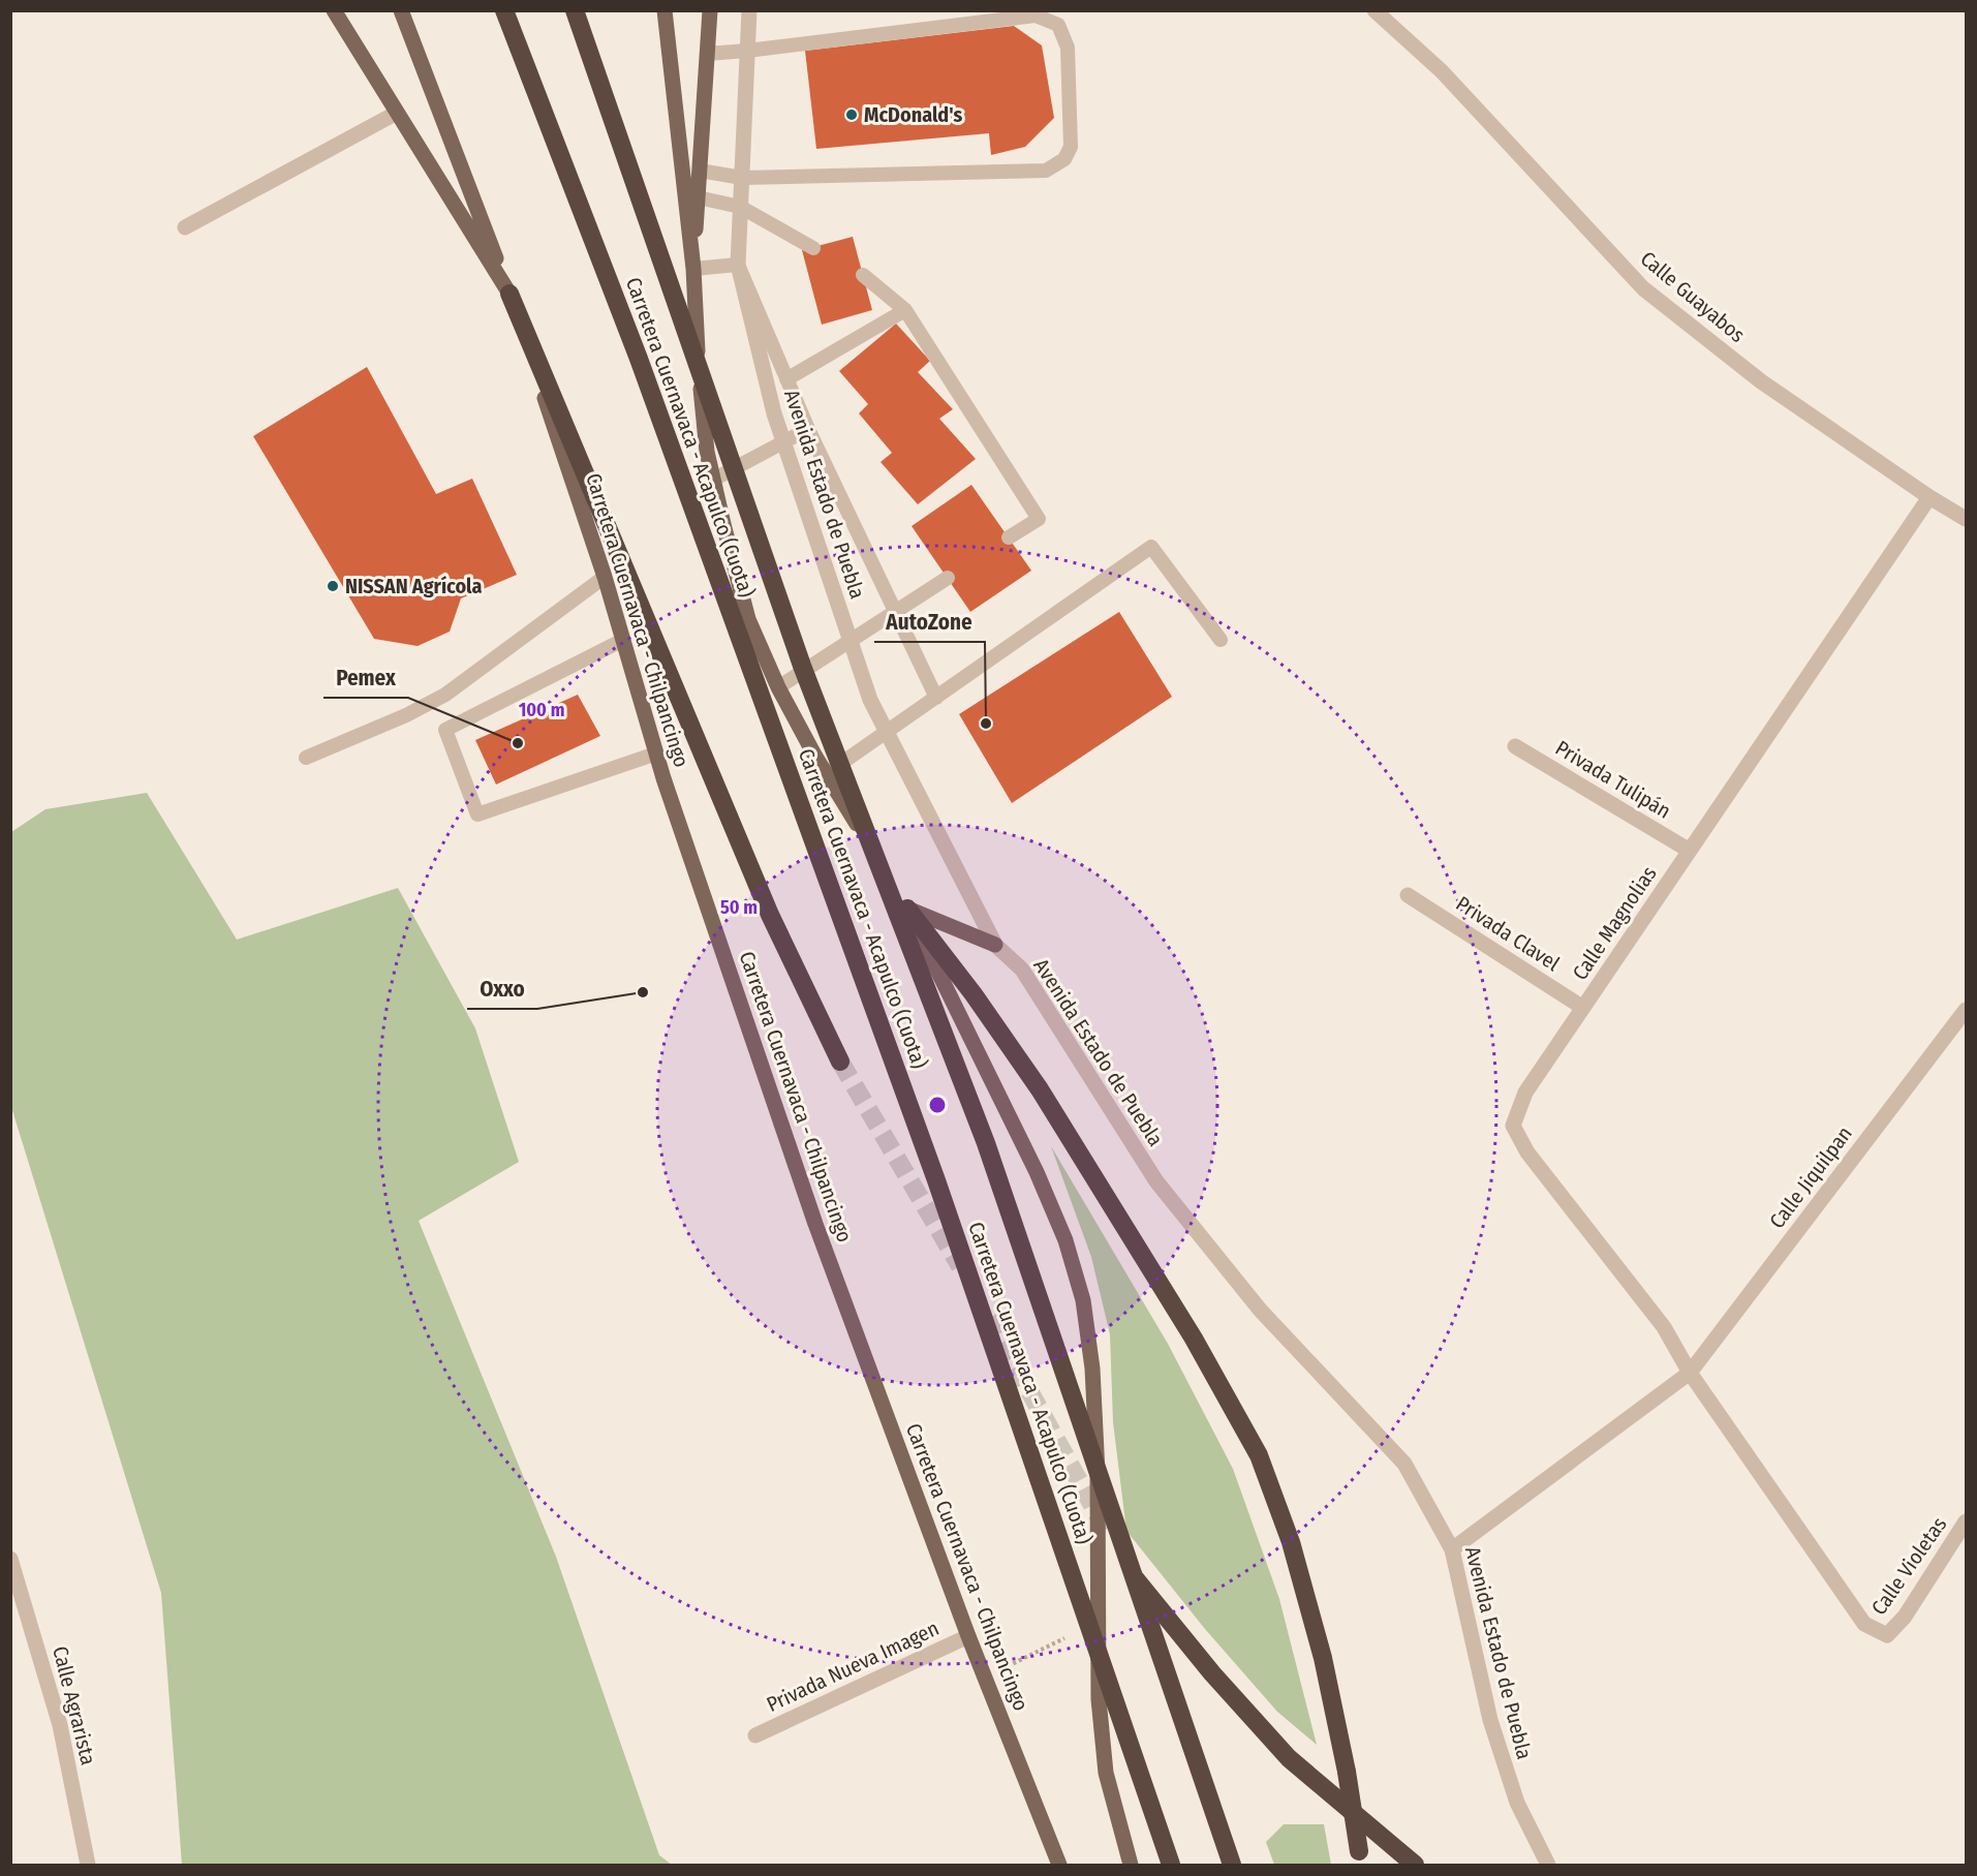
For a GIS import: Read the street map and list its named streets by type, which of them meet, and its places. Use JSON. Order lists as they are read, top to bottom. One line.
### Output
{"streets":{"highway":["Carretera Cuernavaca - Acapulco (Cuota)"],"main road":["Carretera Cuernavaca - Chilpancingo"],"street":["Calle Guayabos","Avenida Estado de Puebla","Privada Tulipán","Calle Magnolias","Privada Clavel","Calle Jiquilpan","Calle Violetas","Privada Nueva Imagen","Calle Agrarista"]},"crossings":[["Calle Guayabos","Calle Magnolias"],["Avenida Estado de Puebla","Calle Jiquilpan"],["Carretera Cuernavaca - Chilpancingo","Privada Nueva Imagen"],["Privada Tulipán","Calle Magnolias"],["Calle Magnolias","Privada Clavel"],["Calle Magnolias","Calle Jiquilpan"],["Calle Magnolias","Calle Violetas"],["Calle Jiquilpan","Calle Violetas"]],"places":["McDonald's","NISSAN Agrícola","AutoZone","Pemex","Oxxo"],"rings":["100 m","50 m"]}
